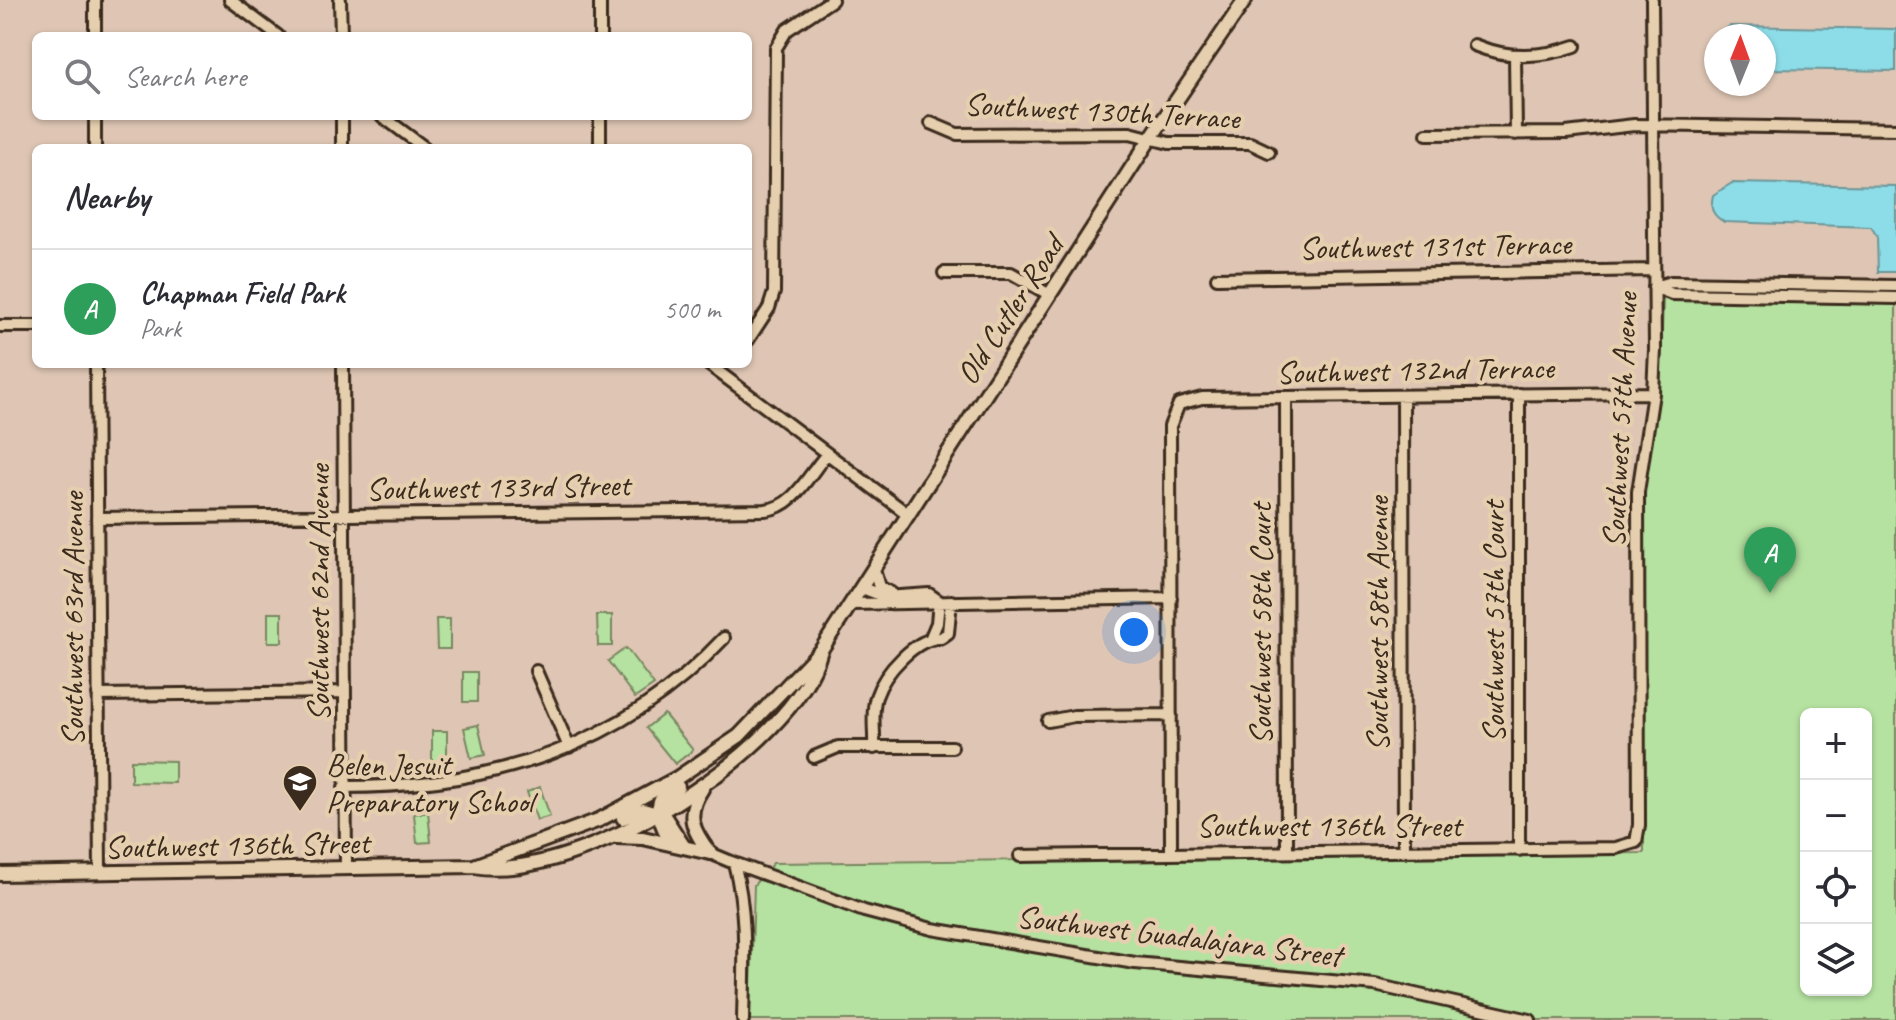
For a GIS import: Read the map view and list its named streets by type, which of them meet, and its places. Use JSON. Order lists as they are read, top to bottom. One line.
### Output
{"streets":{"main road":["Old Cutler Road","Southwest 136th Street"],"street":["Southwest 130th Terrace","Southwest 131st Terrace","Southwest 132nd Terrace","Southwest 57th Avenue","Southwest 133rd Street","Southwest 62nd Avenue","Southwest 63rd Avenue","Southwest 57th Court","Southwest 58th Court","Southwest 58th Avenue","Southwest Guadalajara Street"]},"crossings":[["Southwest 130th Terrace","Old Cutler Road"],["Southwest 131st Terrace","Southwest 57th Avenue"],["Old Cutler Road","Southwest 136th Street"],["Old Cutler Road","Southwest Guadalajara Street"],["Southwest 132nd Terrace","Southwest 57th Avenue"],["Southwest 132nd Terrace","Southwest 57th Court"],["Southwest 132nd Terrace","Southwest 58th Court"],["Southwest 132nd Terrace","Southwest 58th Avenue"],["Southwest 57th Avenue","Southwest 136th Street"],["Southwest 133rd Street","Southwest 62nd Avenue"],["Southwest 133rd Street","Southwest 63rd Avenue"],["Southwest 62nd Avenue","Southwest 136th Street"],["Southwest 63rd Avenue","Southwest 136th Street"],["Southwest 57th Court","Southwest 136th Street"],["Southwest 58th Court","Southwest 136th Street"],["Southwest 58th Avenue","Southwest 136th Street"],["Southwest 136th Street","Southwest Guadalajara Street"]],"places":{"school or university":["Belen Jesuit Preparatory School"]},"north":"top","page":{"search":"Search here","heading":"Nearby","list":[{"mark":"A","name":"Chapman Field Park","note":"Park","value":"500 m"}],"pins":"A","map_buttons":["+","−"]}}
